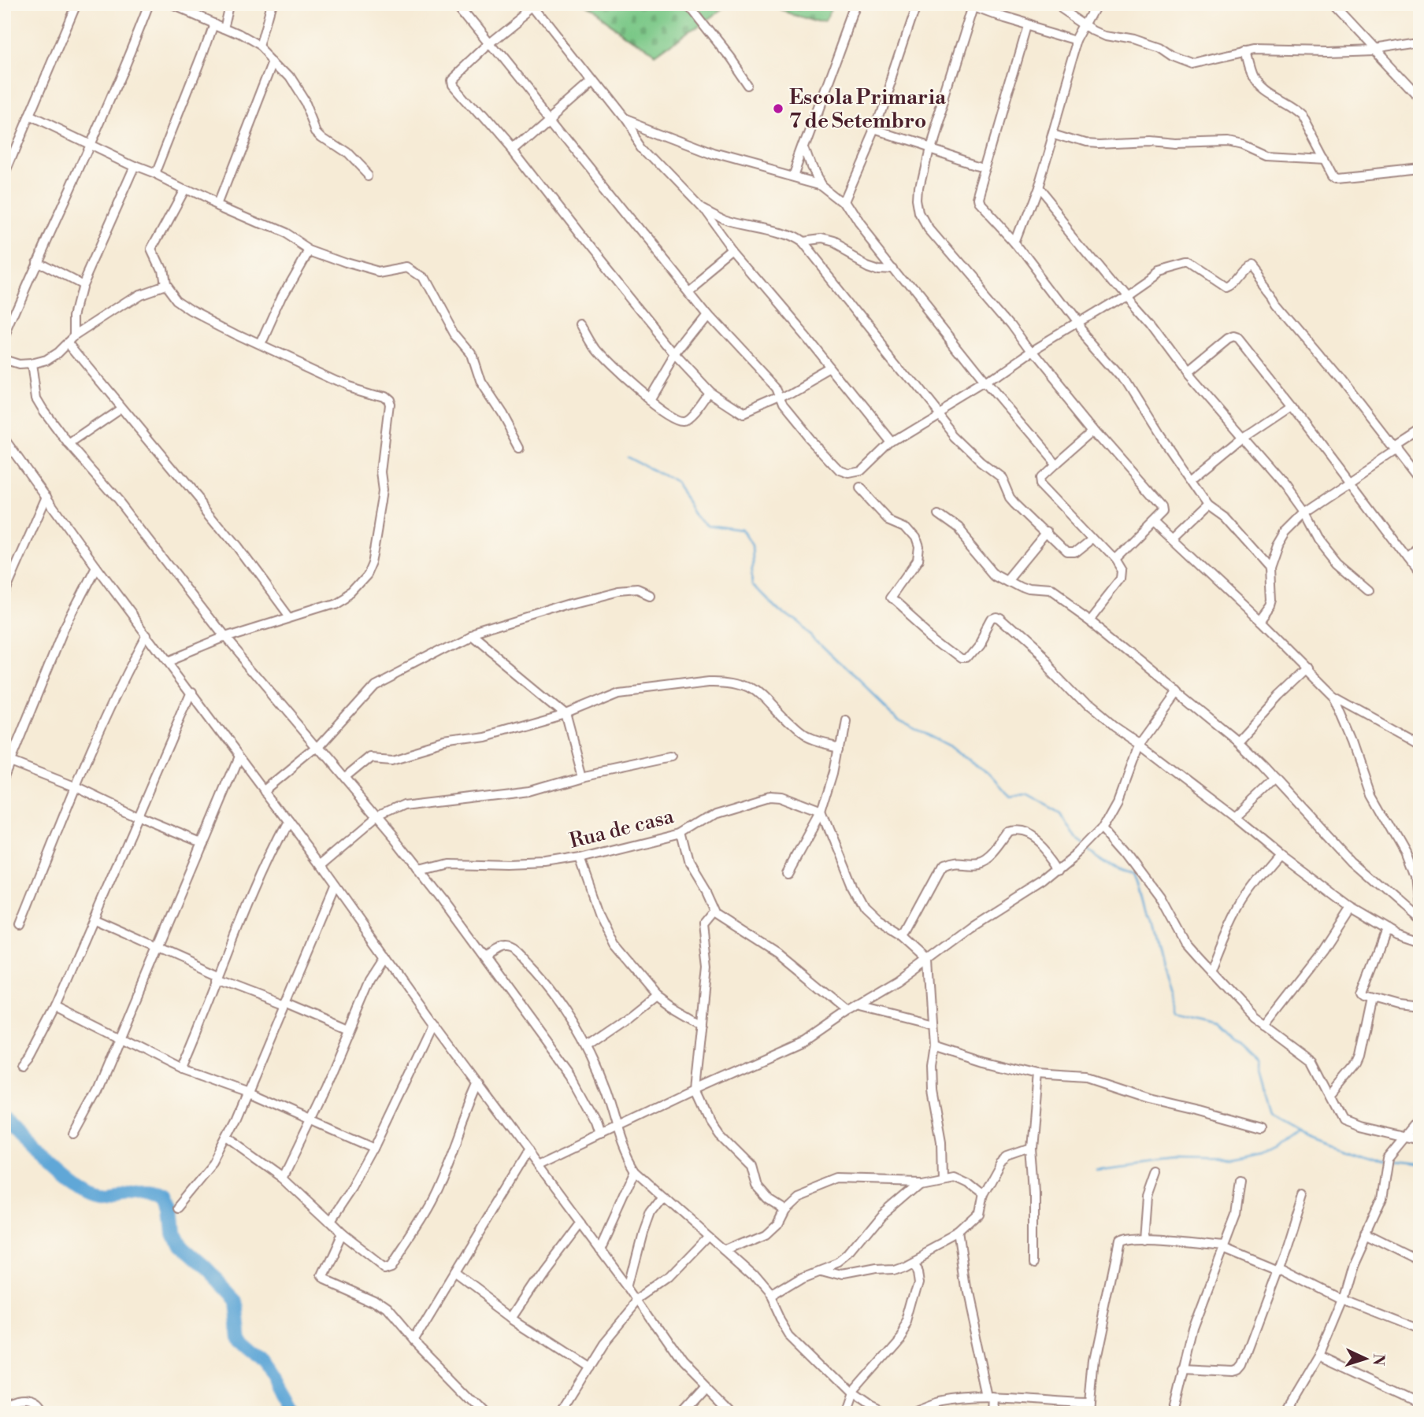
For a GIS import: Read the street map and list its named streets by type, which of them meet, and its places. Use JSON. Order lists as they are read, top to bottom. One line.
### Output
{"streets":{"street":["Rua de casa"]},"places":["Escola Primaria 7 de Setembro"],"north":"right"}
